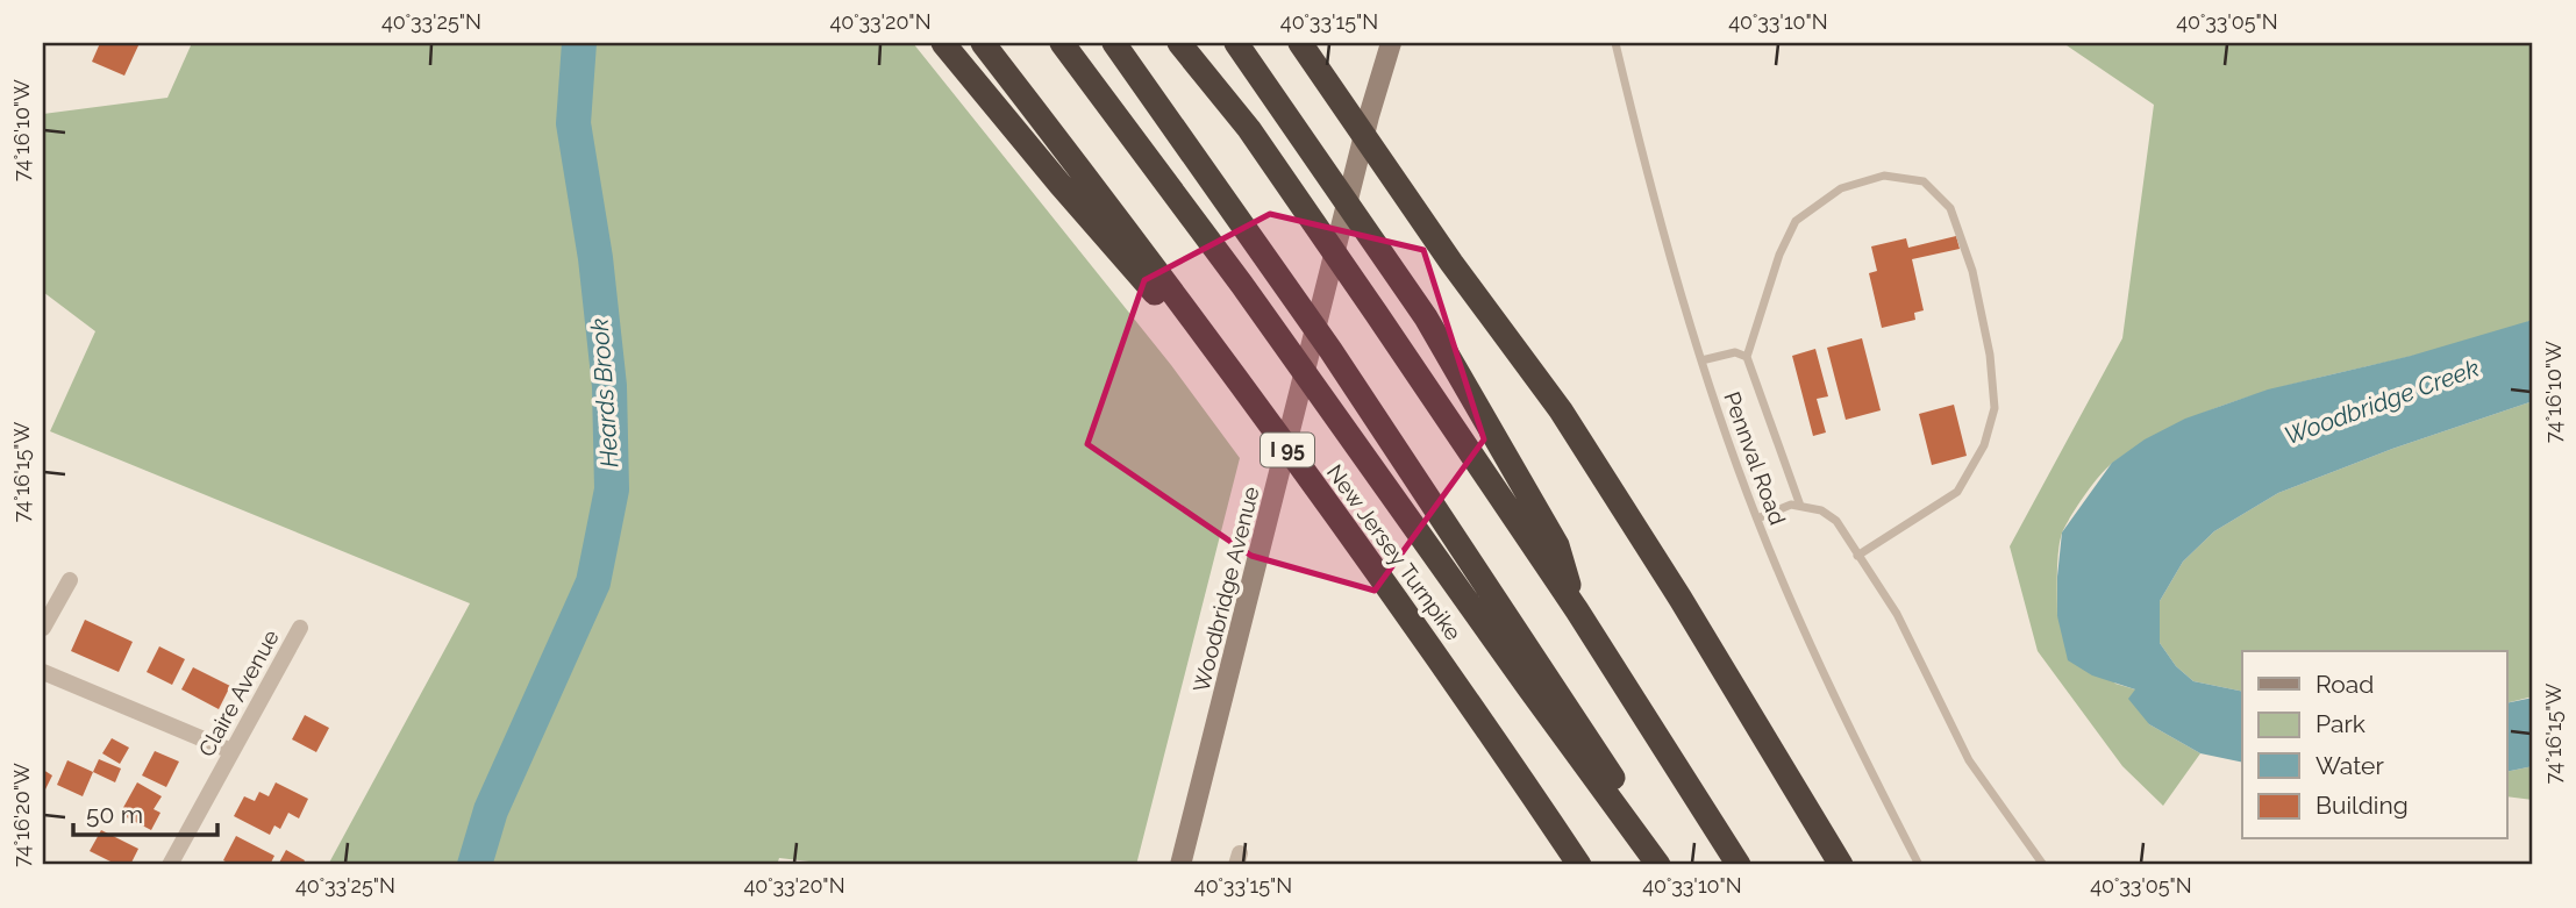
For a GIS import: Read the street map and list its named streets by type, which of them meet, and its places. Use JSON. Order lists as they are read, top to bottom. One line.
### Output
{"streets":{"highway":["I 95","New Jersey Turnpike"],"street":["Woodbridge Avenue","Claire Avenue"],"lane":["Pennval Road"]},"water":["Heards Brook","Woodbridge Creek"],"legend":["Road","Park","Water","Building"],"scale_bar":"50 m","coordinates":["40°33'25\"N","40°33'20\"N","40°33'15\"N","40°33'10\"N","40°33'05\"N","74°16'10\"W","74°16'15\"W","74°16'20\"W"]}
